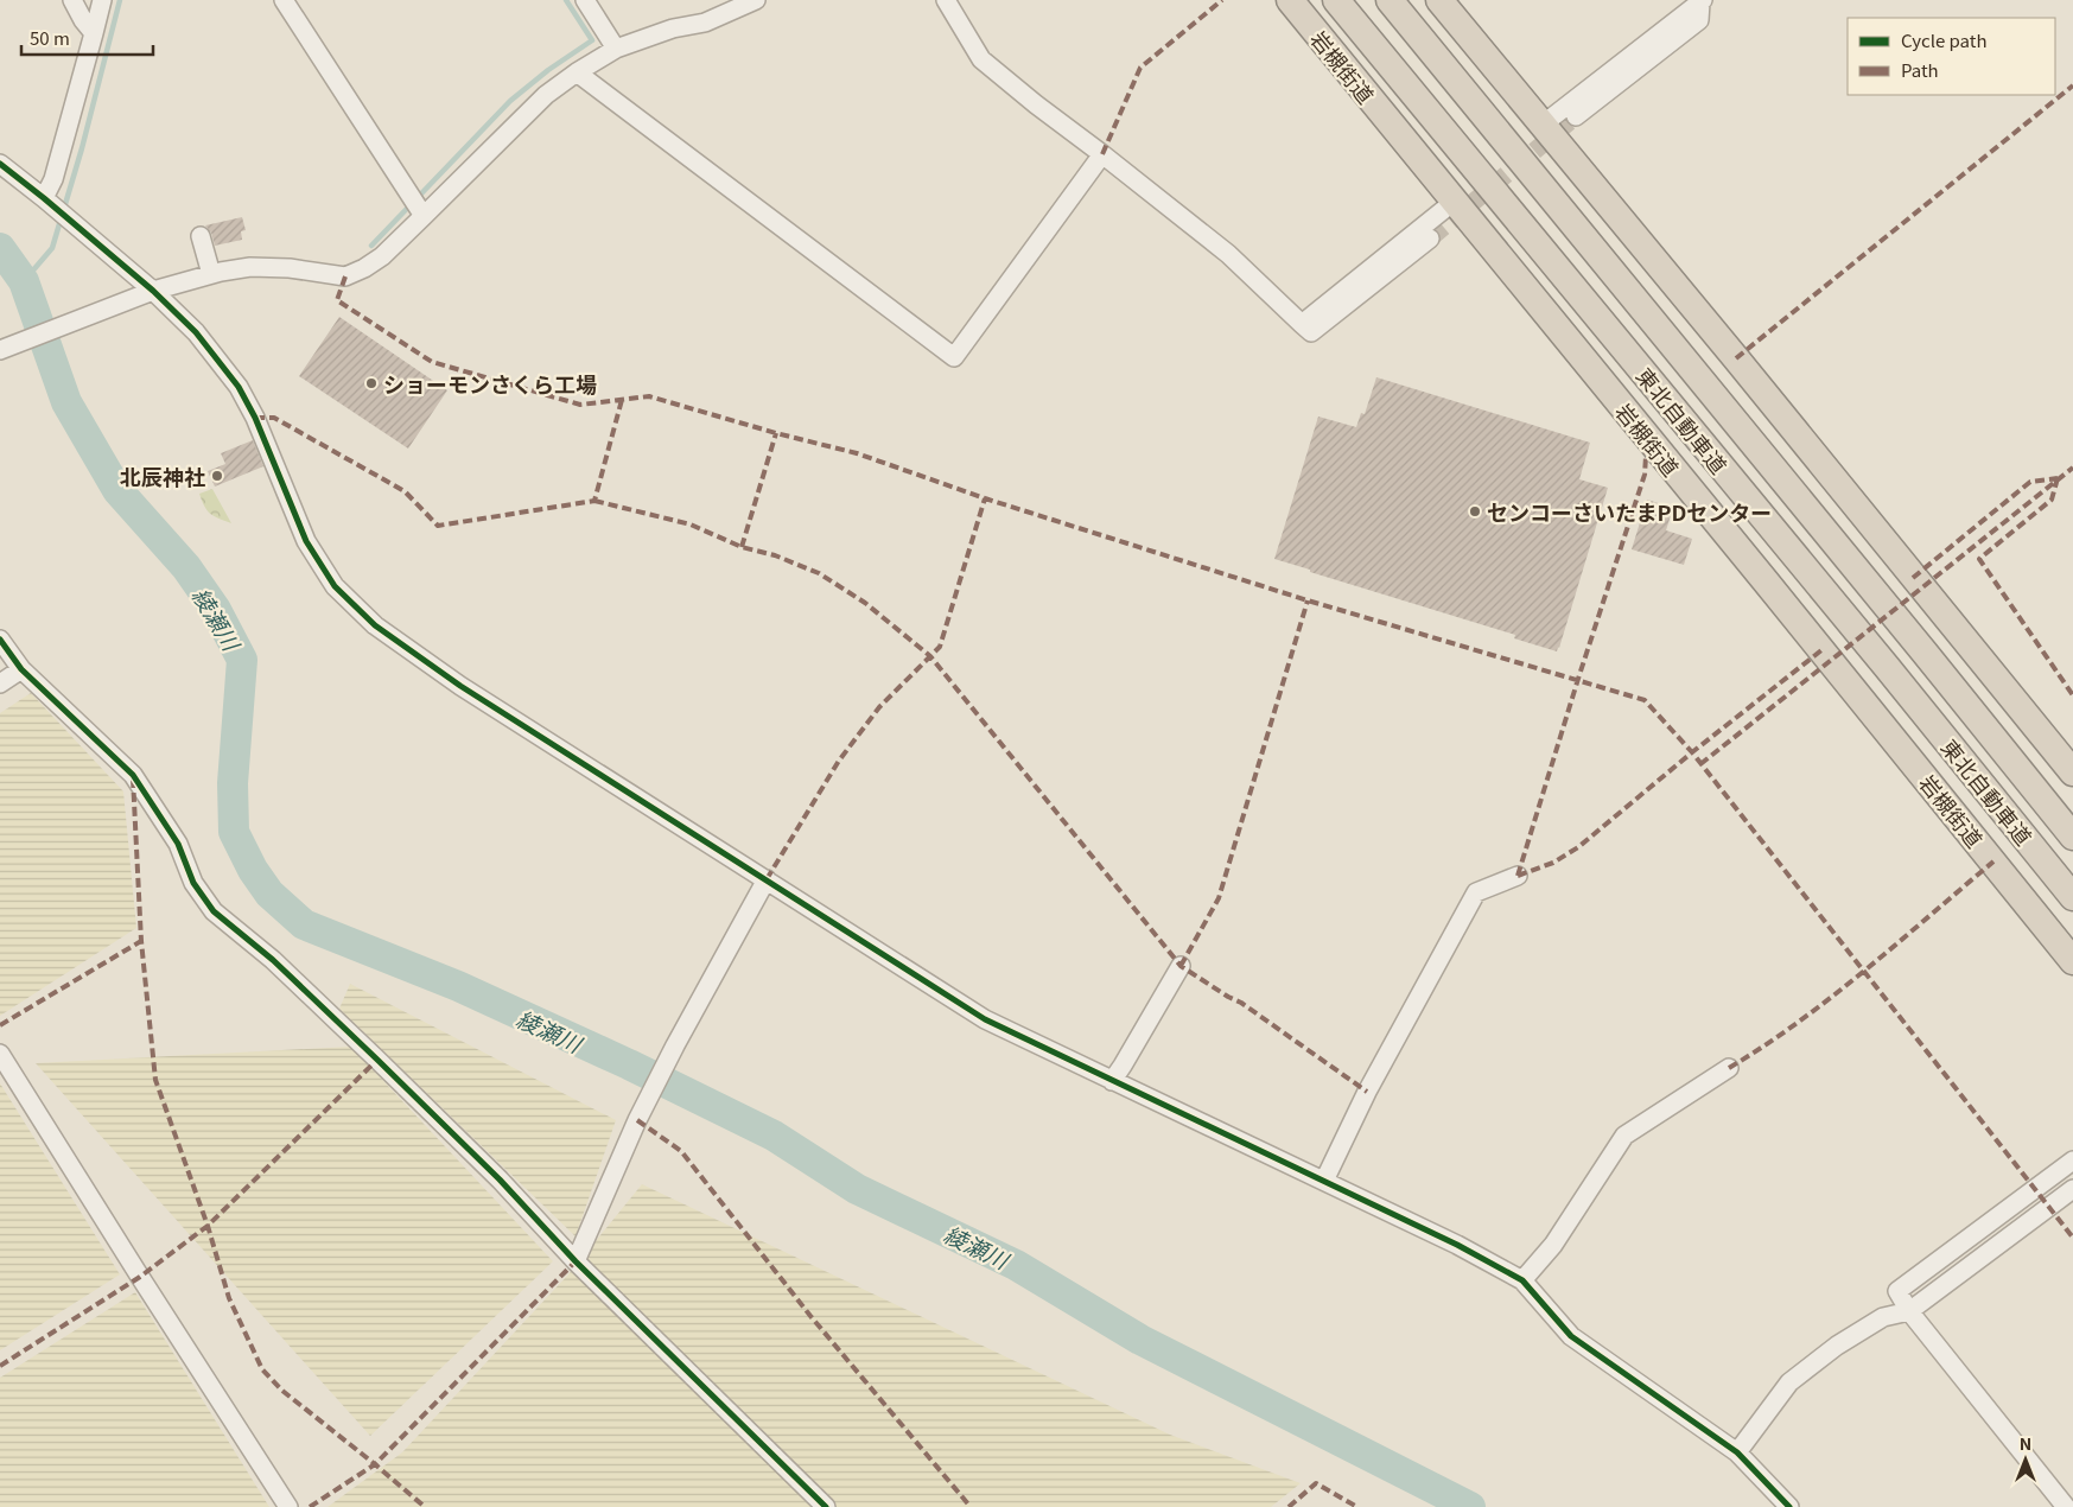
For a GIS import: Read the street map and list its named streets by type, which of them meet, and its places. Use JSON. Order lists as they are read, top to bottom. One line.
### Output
{"streets":{"highway":["岩槻街道","東北自動車道"]},"water":["綾瀬川"],"places":["ショーモンさくら工場","北辰神社","センコーさいたまPDセンター"],"legend":["Cycle path","Path"],"scale_bar":"50 m","north":"top"}
